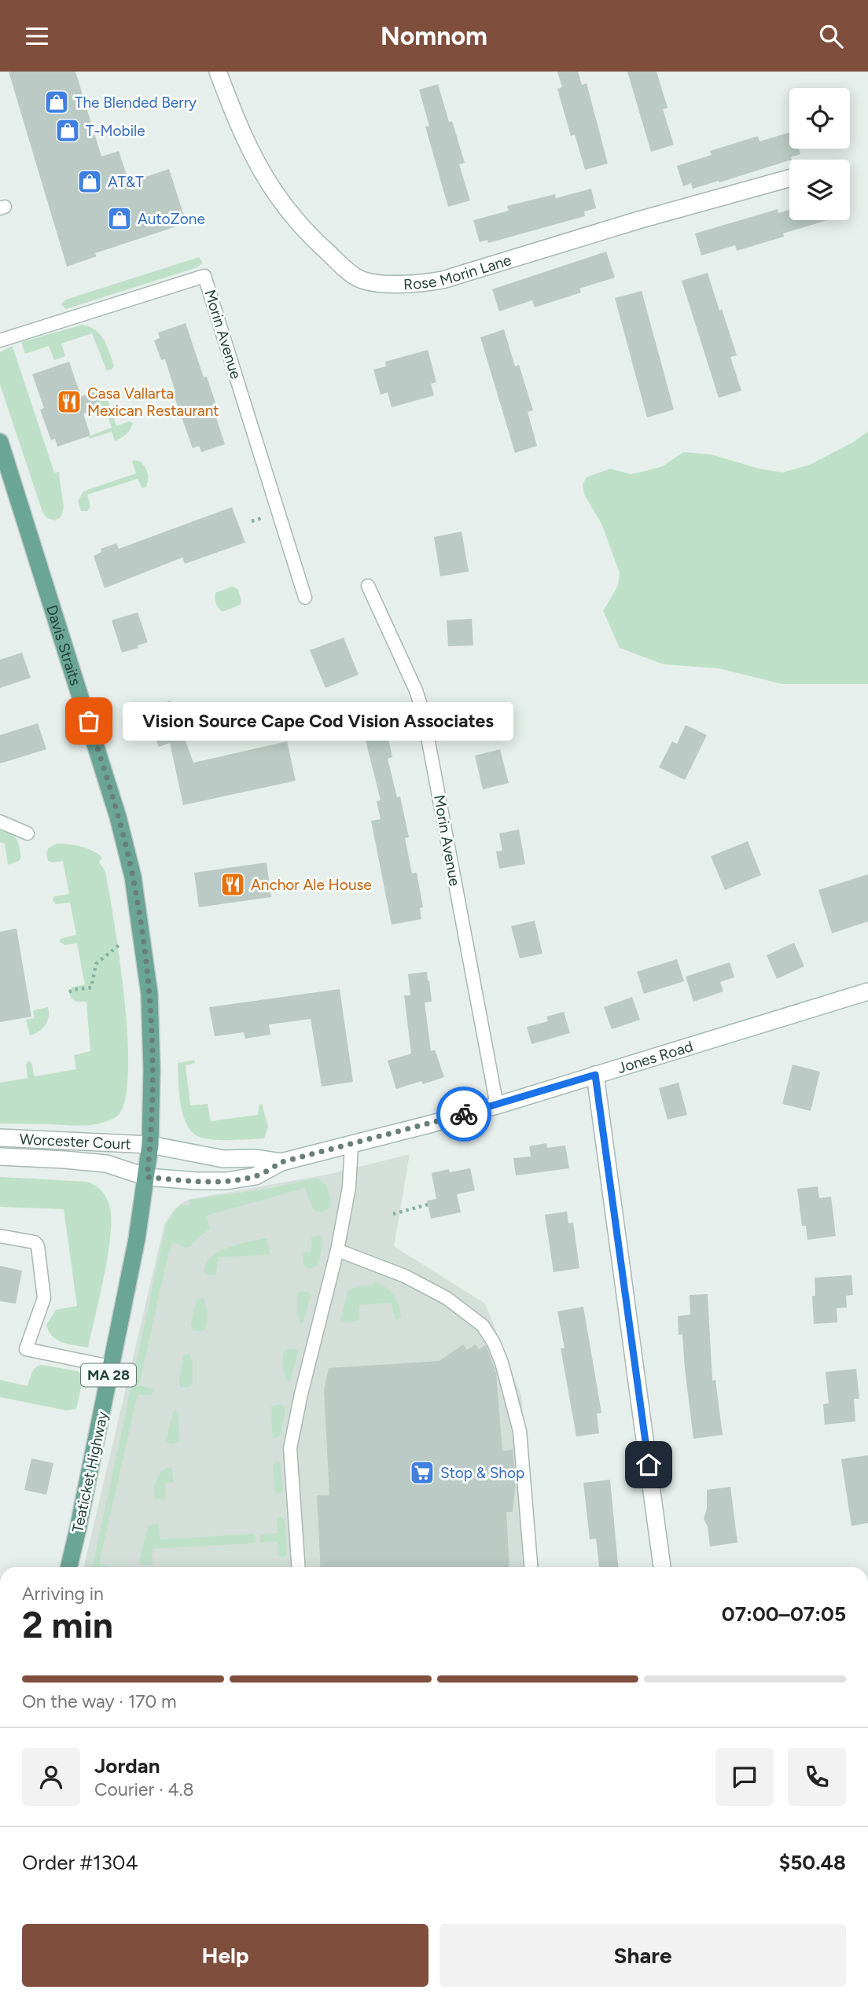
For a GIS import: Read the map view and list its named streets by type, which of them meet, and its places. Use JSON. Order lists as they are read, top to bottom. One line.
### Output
{"streets":{"main road":["Davis Straits","MA 28","Teaticket Highway"],"street":["Rose Morin Lane","Jones Road","Worcester Court"],"lane":["Morin Avenue"]},"crossings":[["Morin Avenue","Jones Road"],["Davis Straits","Jones Road"],["Davis Straits","Worcester Court"],["Davis Straits","Teaticket Highway"],["Jones Road","Worcester Court"],["Jones Road","Teaticket Highway"],["Worcester Court","Teaticket Highway"]],"places":{"shop":["The Blended Berry","T-Mobile","AT&T","AutoZone"],"restaurant":["Casa Vallarta Mexican Restaurant","Anchor Ale House"],"other":["Vision Source Cape Cod Vision Associates"],"supermarket":["Stop & Shop"]},"page":{"header":"Nomnom","bubble":"Vision Source Cape Cod Vision Associates","heading":["2 min","Arriving in","07:00–07:05"],"panel":["Jordan","Courier · 4.8","Order #1304","$50.48"],"bar":"On the way · 170 m","buttons":["Help","Share"]}}
